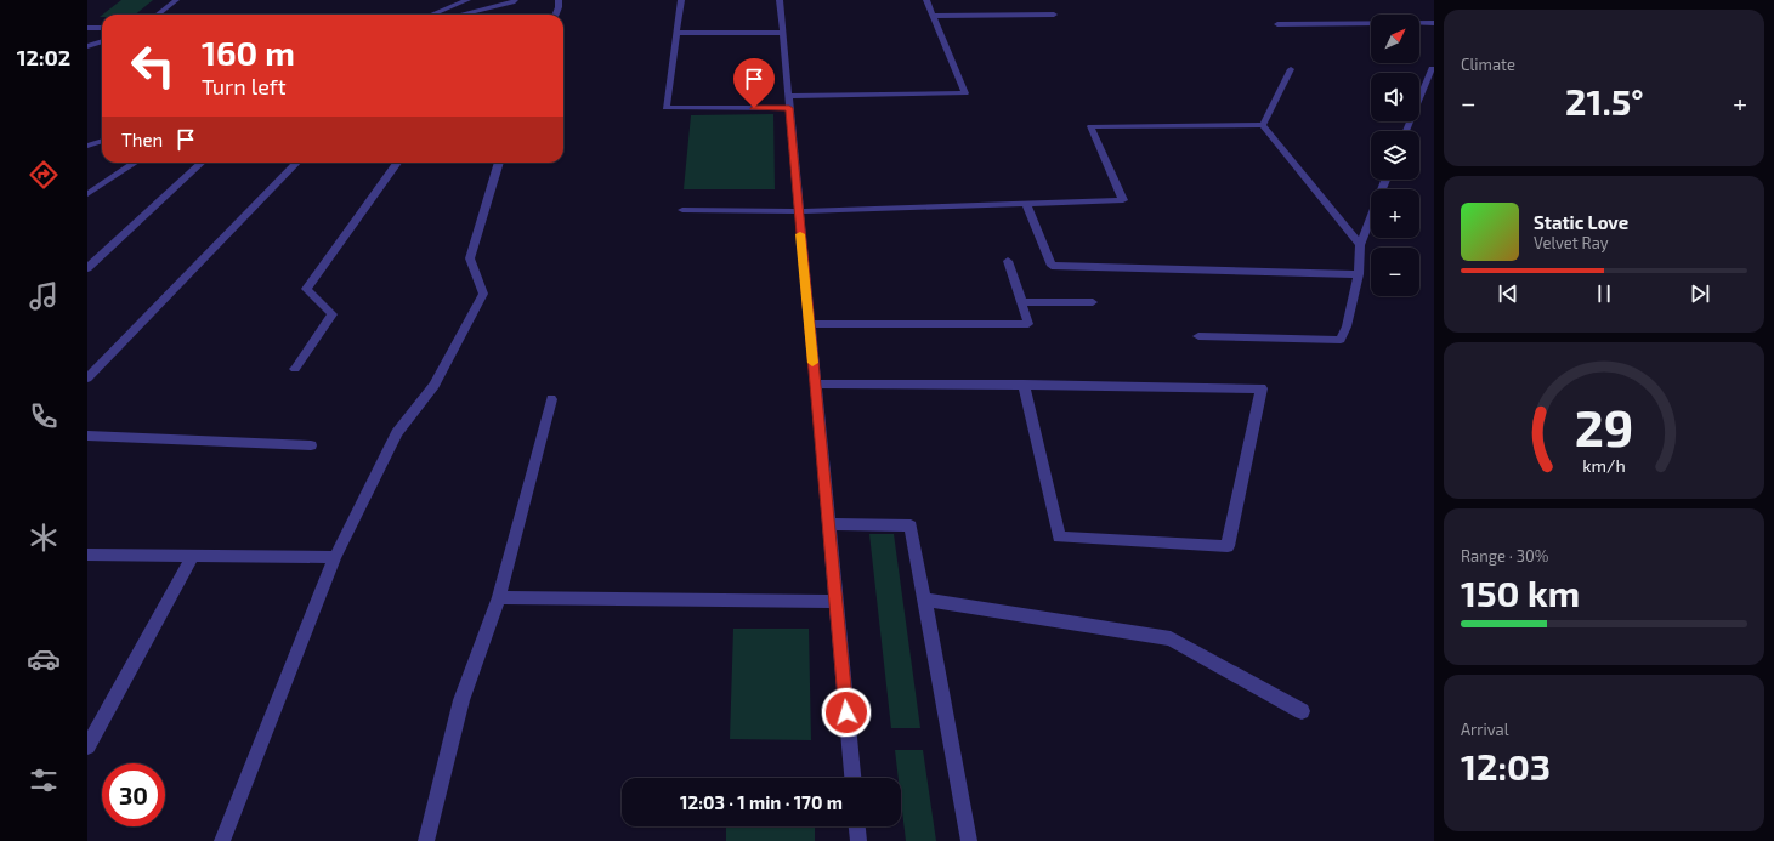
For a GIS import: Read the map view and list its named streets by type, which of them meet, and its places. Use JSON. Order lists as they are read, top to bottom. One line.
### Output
{"north":"top right","page":{"tabs":"12:02","tile":["Climate",["Range · 30%","150 km"],["Arrival","12:03"]],"map_buttons":["+","−"],"turn":["160 m","Turn left"],"heat":["−","21.5°","+"],"then":"Then","song":["Static Love","Velvet Ray"],"limit":"30","trip":"12:03 · 1 min · 170 m","gauge":["29","km/h"]}}
